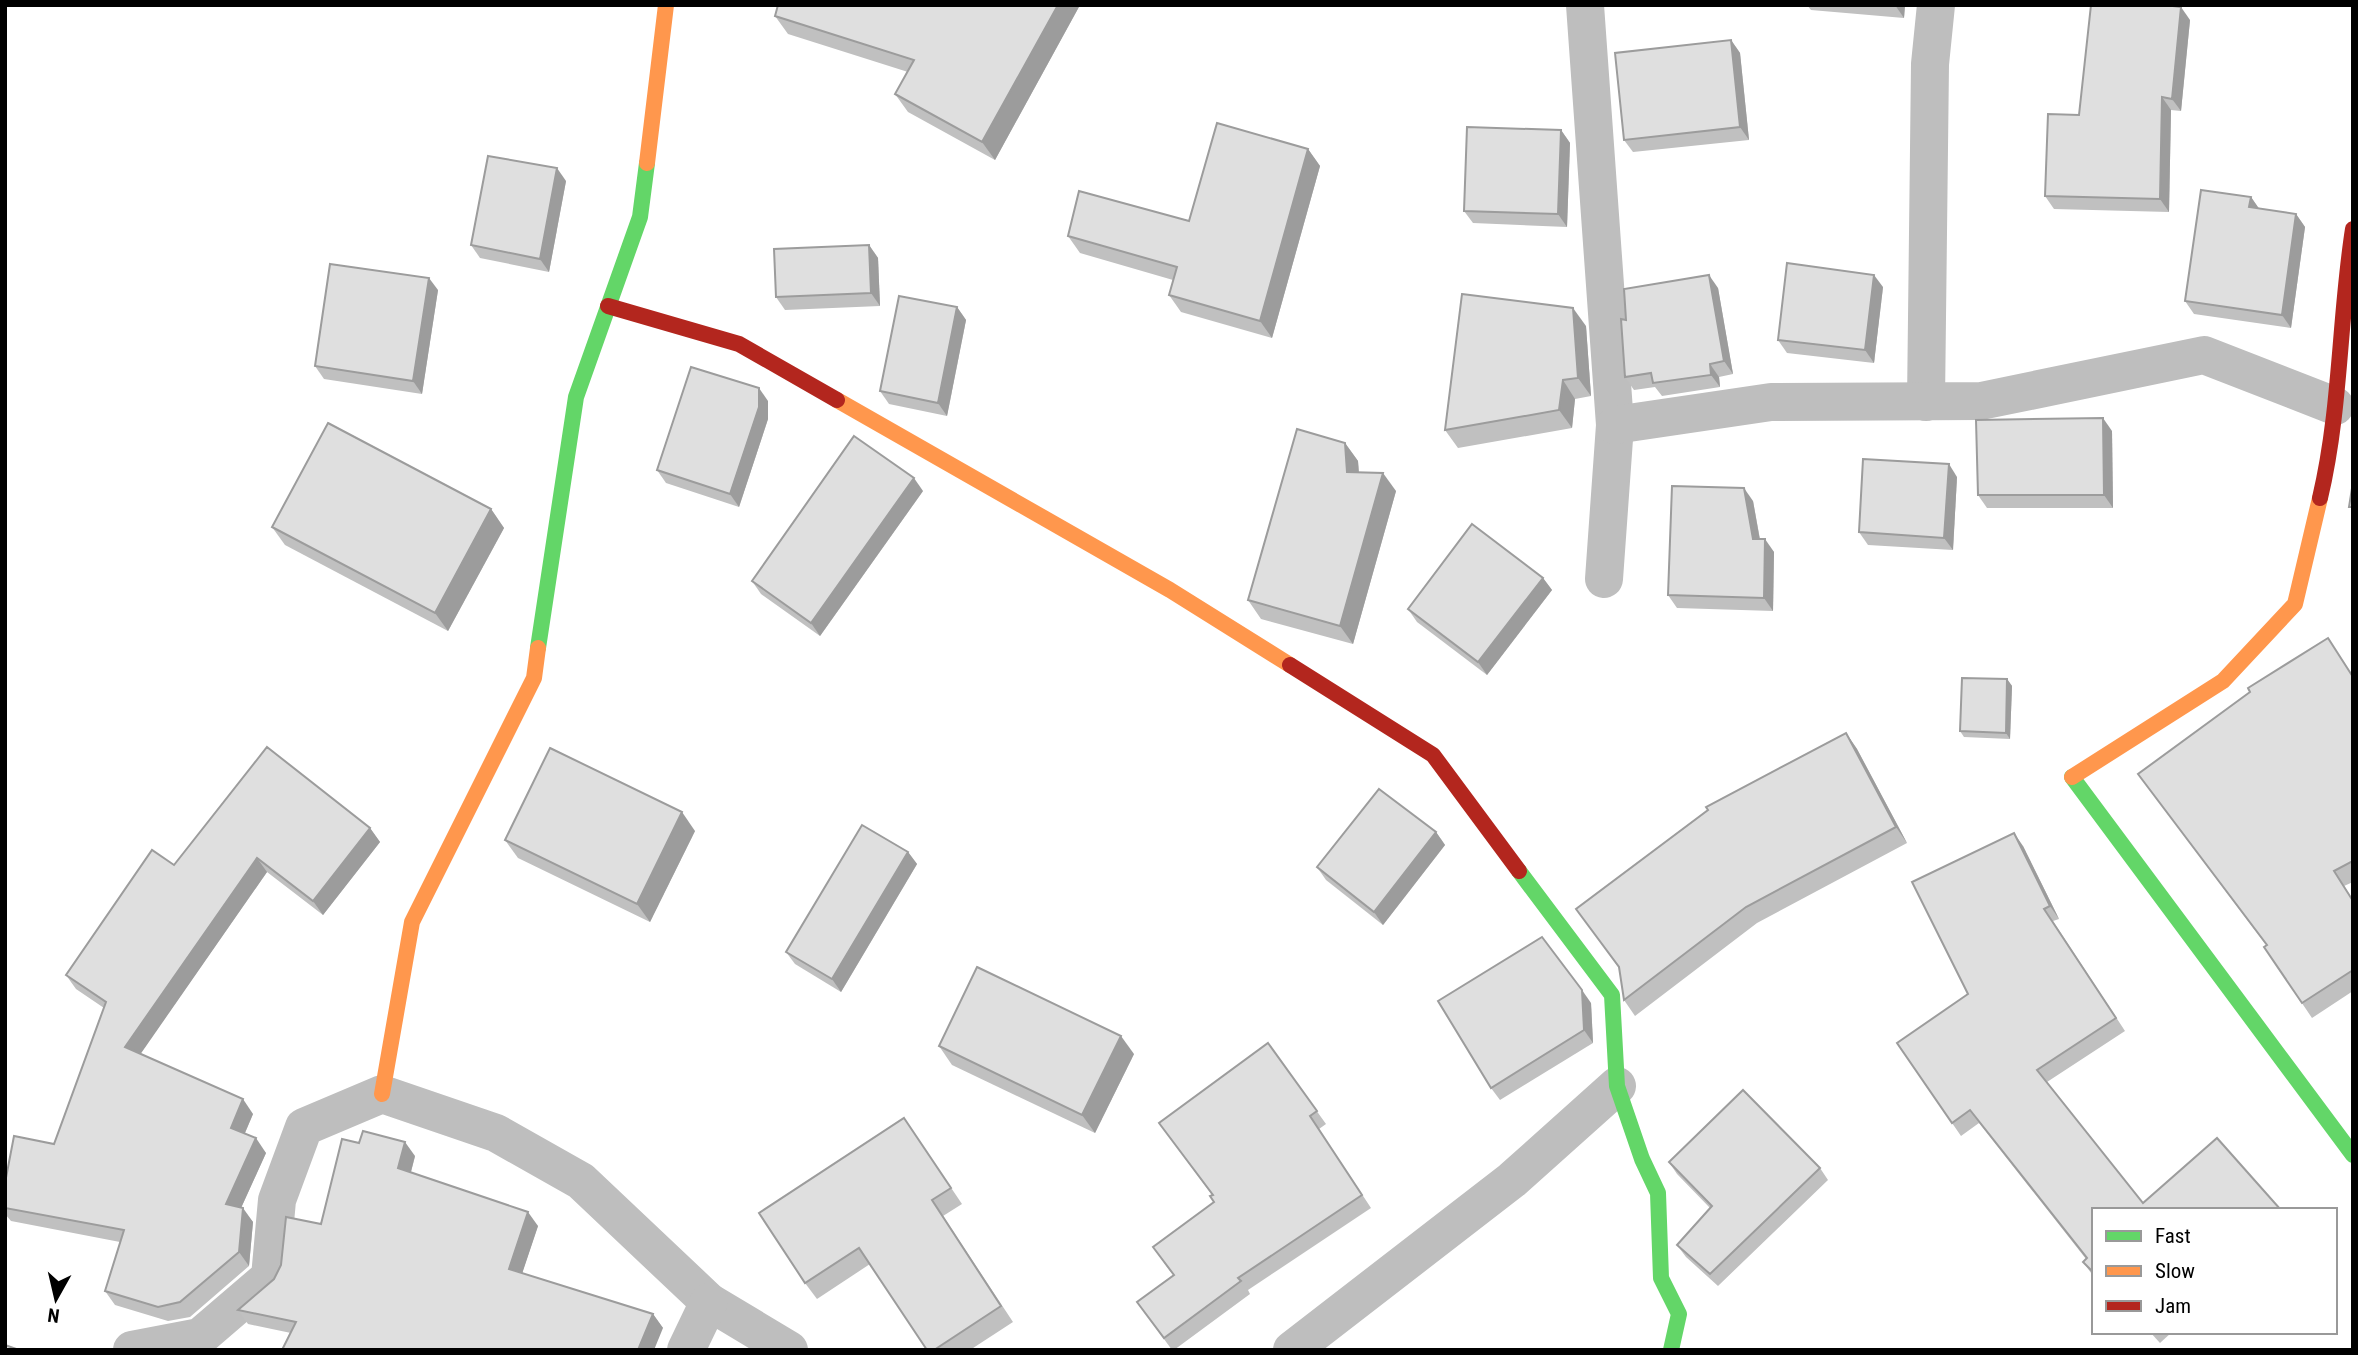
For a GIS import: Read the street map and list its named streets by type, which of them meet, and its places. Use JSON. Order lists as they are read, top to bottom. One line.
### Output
{"legend":["Fast","Slow","Jam"],"north":"bottom"}
